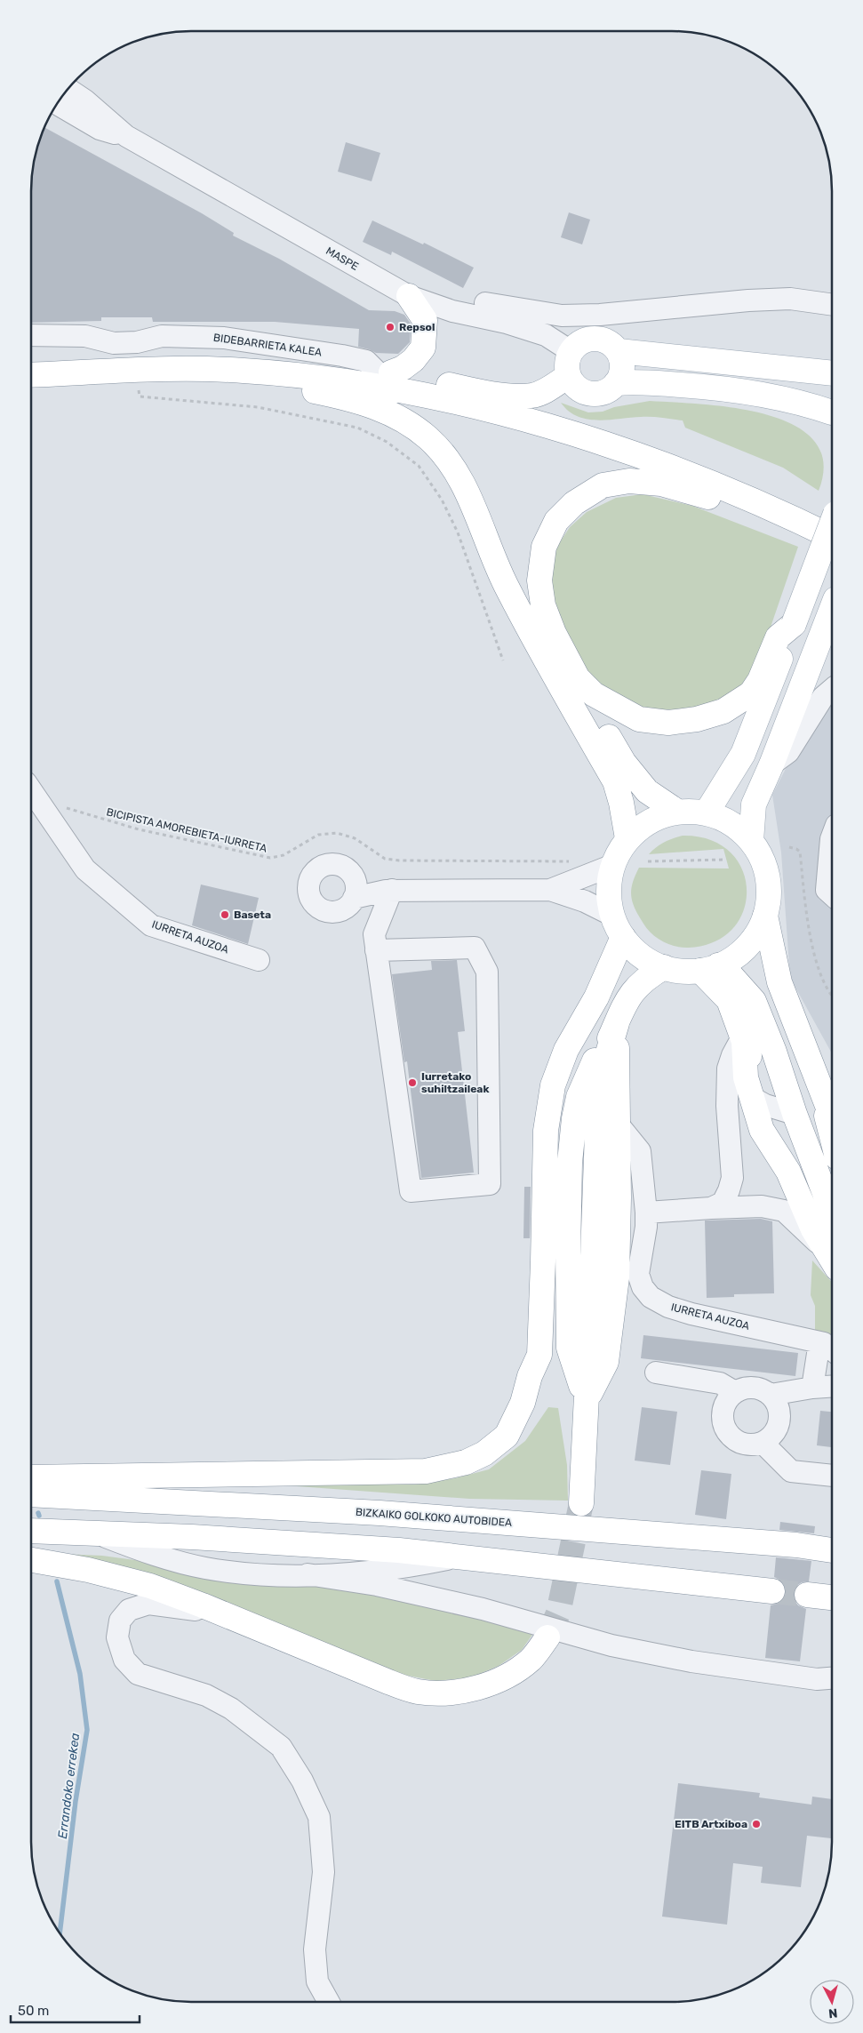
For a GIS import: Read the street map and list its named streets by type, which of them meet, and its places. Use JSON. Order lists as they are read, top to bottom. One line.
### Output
{"streets":{"main road":["BIZKAIKO GOLKOKO AUTOBIDEA"],"street":["MASPE","BIDEBARRIETA KALEA","IURRETA AUZOA"],"path":["BICIPISTA AMOREBIETA-IURRETA"]},"water":["Errandoko errekea"],"places":["Repsol","Baseta","Iurretako suhiltzaileak","EITB Artxiboa"],"scale_bar":"50 m","north":"bottom"}
